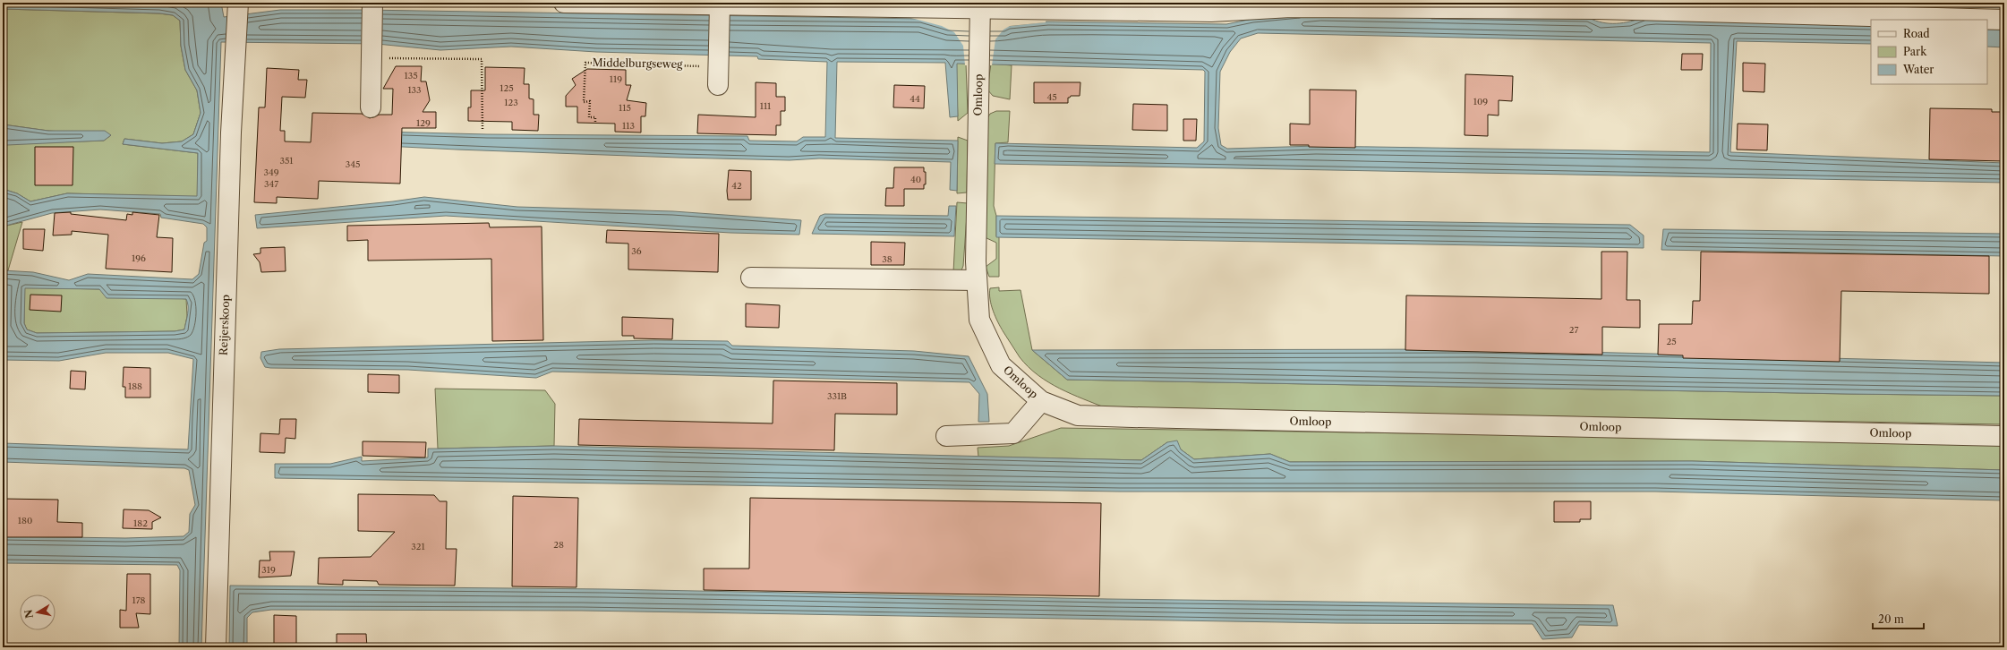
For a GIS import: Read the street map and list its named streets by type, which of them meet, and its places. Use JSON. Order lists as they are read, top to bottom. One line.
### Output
{"streets":{"street":["Omloop","Reijerskoop"],"path":["Middelburgseweg"]},"house_numbers":["135","119","125","133","45","44","109","123","111","115","129","113","351","345","349","40","347","42","36","196","38","27","25","188","331B","180","182","28","321","319","178"],"legend":["Road","Park","Water"],"scale_bar":"20 m","north":"left"}
